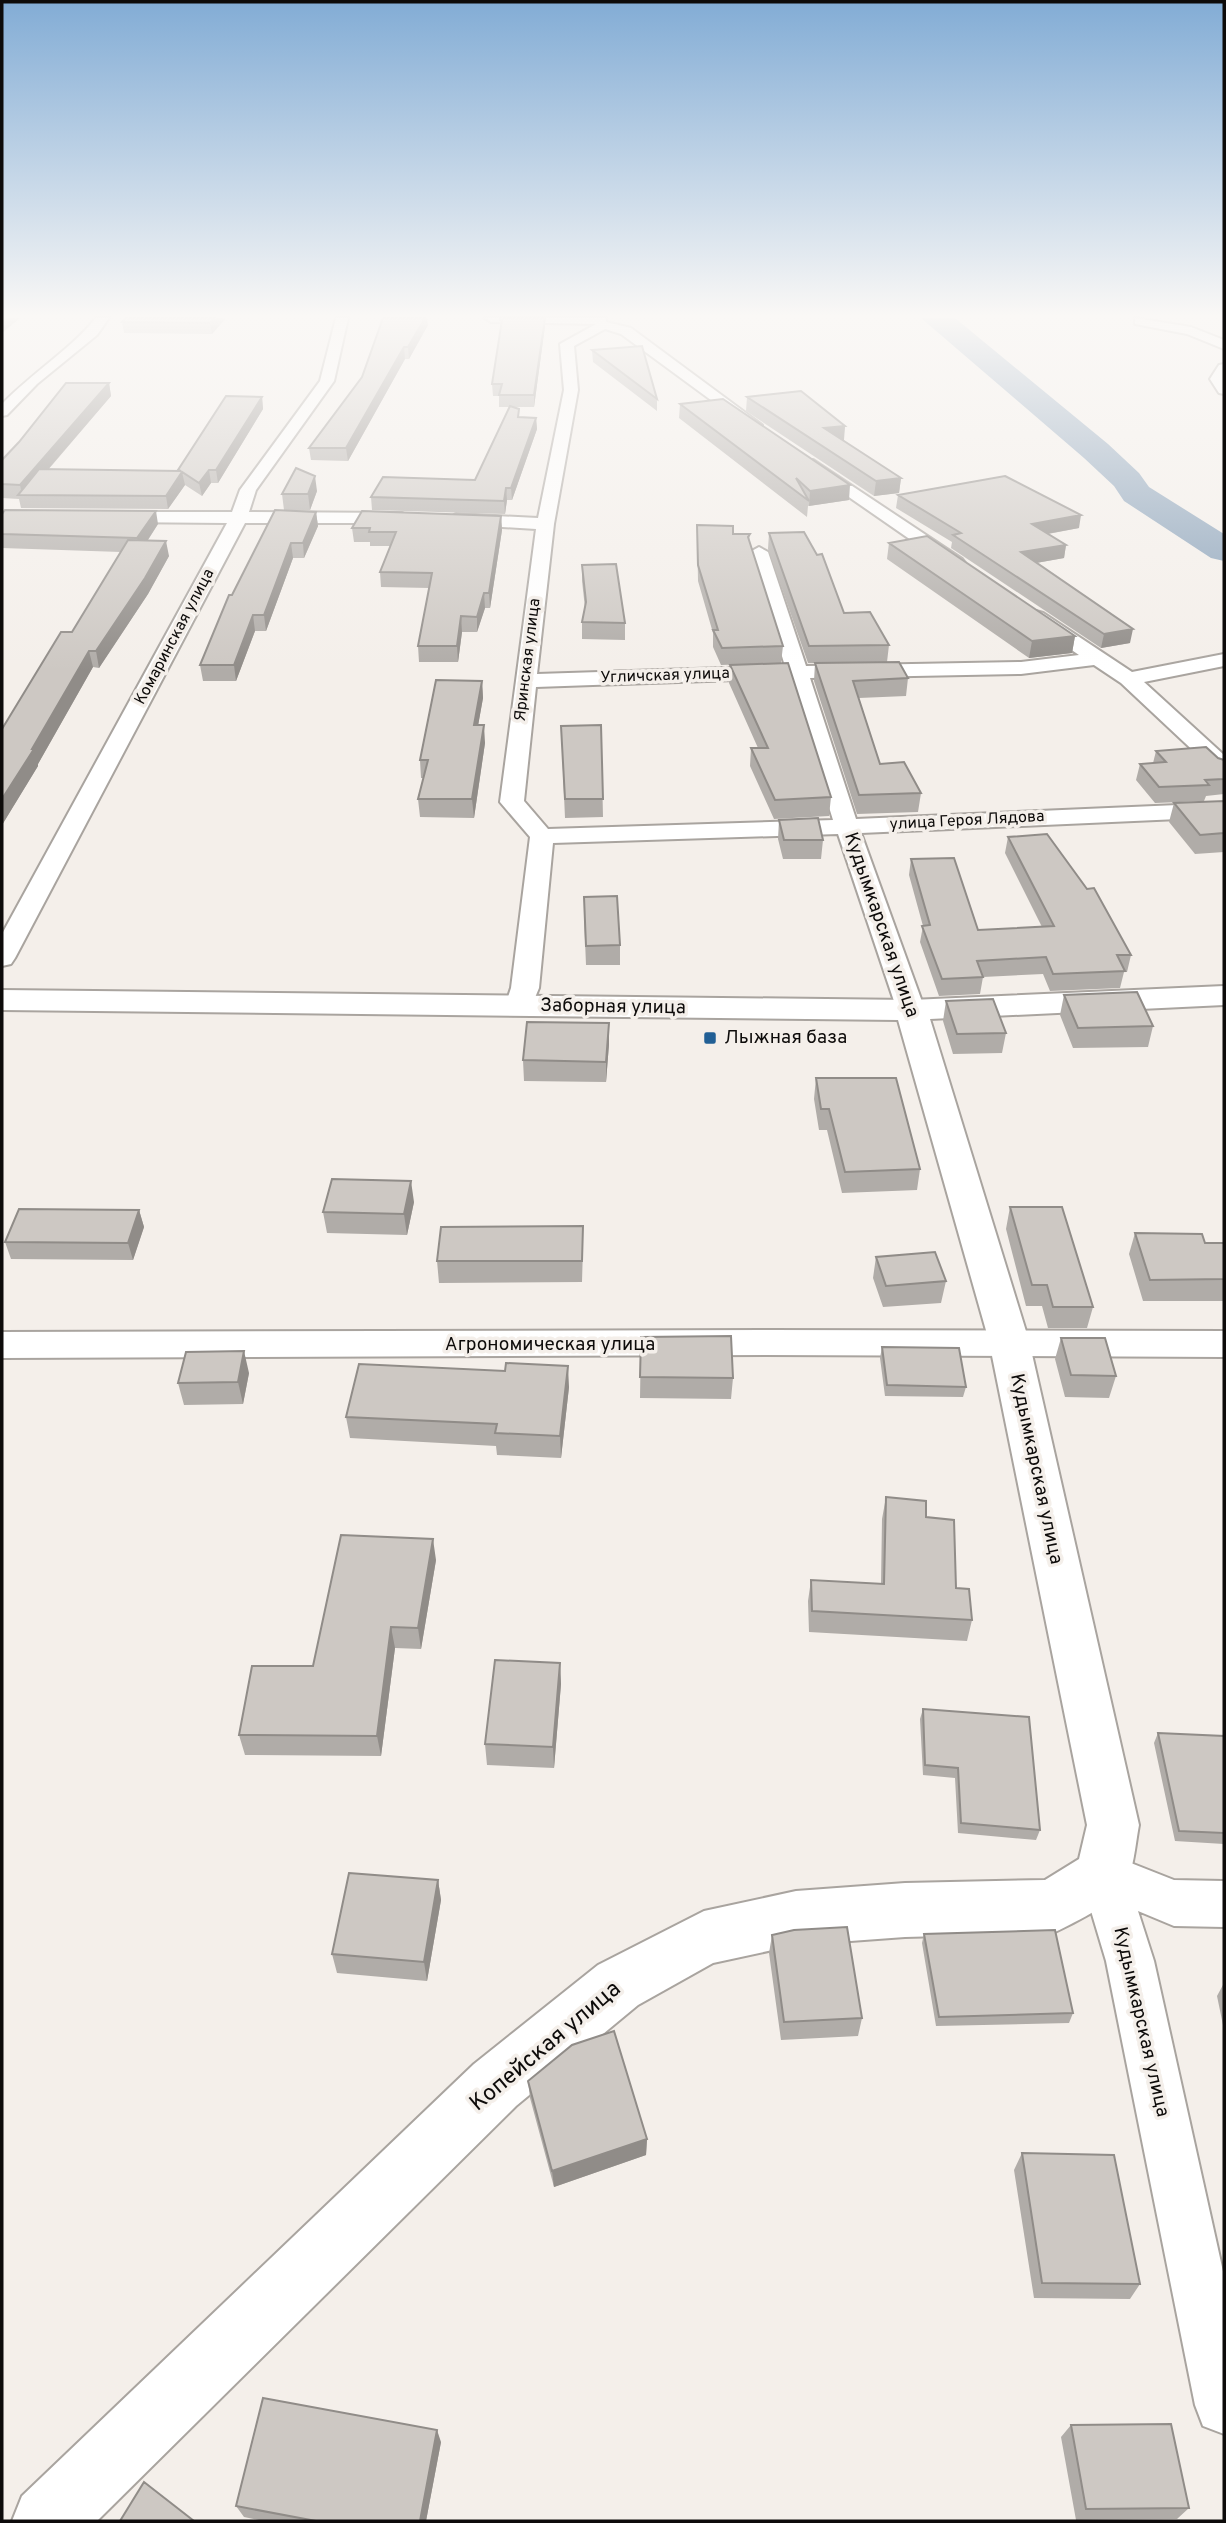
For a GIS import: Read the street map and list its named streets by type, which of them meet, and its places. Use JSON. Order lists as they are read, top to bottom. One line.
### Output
{"streets":{"street":["Комаринская улица","Яринская улица","Угличская улица","улица Героя Лядова","Кудымкарская улица","Заборная улица","Агрономическая улица","Копейская улица"]},"crossings":[["Яринская улица","Угличская улица"],["Яринская улица","улица Героя Лядова"],["Угличская улица","Кудымкарская улица"],["улица Героя Лядова","Кудымкарская улица"],["Кудымкарская улица","Заборная улица"],["Кудымкарская улица","Агрономическая улица"],["Кудымкарская улица","Копейская улица"]],"places":{"transit":["Лыжная база"]}}
